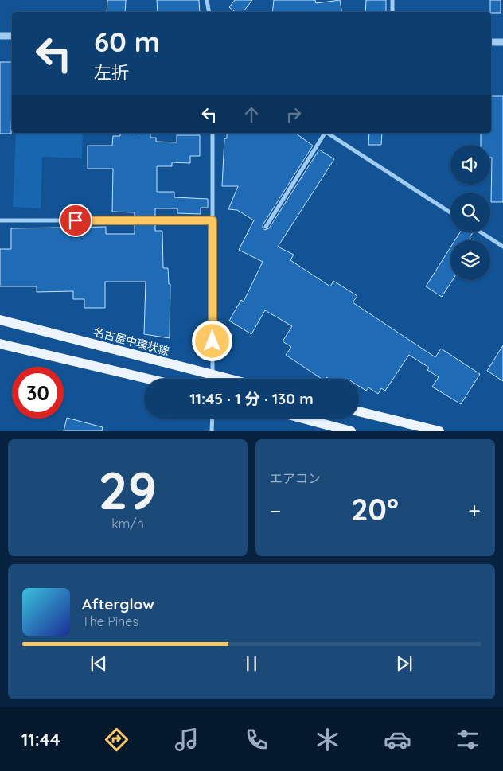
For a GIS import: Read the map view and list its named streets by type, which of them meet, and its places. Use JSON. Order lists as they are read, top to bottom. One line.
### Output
{"streets":{"main road":["名古屋中環状線"]},"page":{"turn":["60 m","左折"],"limit":"30","trip":"11:45 · 1 分 · 130 m","tile":[["29","km/h"],"エアコン"],"heat":["−","20°","+"],"song":["Afterglow","The Pines"],"tabs":"11:44"}}
